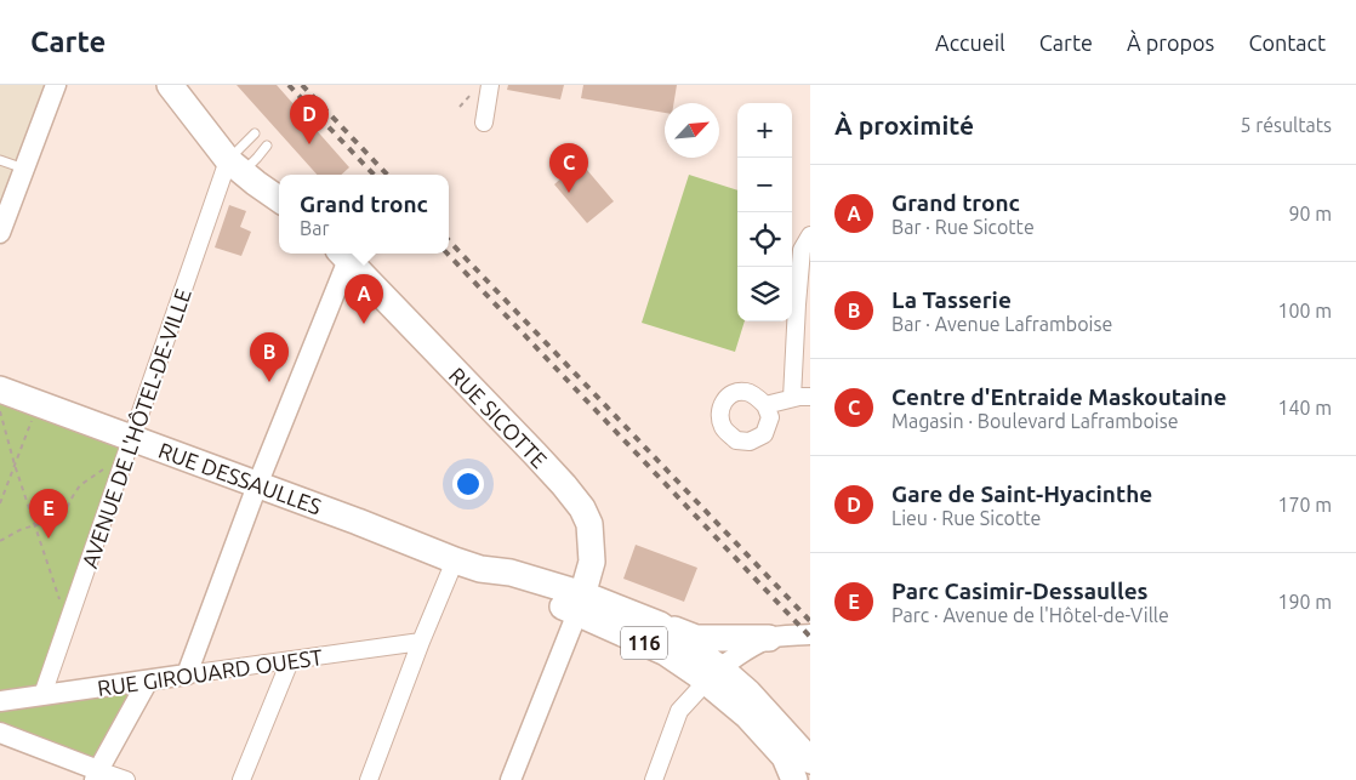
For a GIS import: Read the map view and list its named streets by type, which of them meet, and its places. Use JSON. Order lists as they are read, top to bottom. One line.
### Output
{"streets":{"main road":["RUE SICOTTE","RUE DESSAULLES","116"],"street":["AVENUE DE L'HÔTEL-DE-VILLE","RUE GIROUARD OUEST"]},"crossings":[["RUE SICOTTE","RUE DESSAULLES"],["AVENUE DE L'HÔTEL-DE-VILLE","RUE DESSAULLES"],["AVENUE DE L'HÔTEL-DE-VILLE","RUE GIROUARD OUEST"]],"north":"top right","page":{"header":"Carte","nav":["Accueil","Carte","À propos","Contact"],"heading":["À proximité","5 résultats"],"pins":["D","C","A","B","E"],"map_buttons":["+","−"],"list":[{"mark":"A","name":"Grand tronc","note":"Bar · Rue Sicotte","value":"90 m"},{"mark":"B","name":"La Tasserie","note":"Bar · Avenue Laframboise","value":"100 m"},{"mark":"C","name":"Centre d'Entraide Maskoutaine","note":"Magasin · Boulevard Laframboise","value":"140 m"},{"mark":"D","name":"Gare de Saint-Hyacinthe","note":"Lieu · Rue Sicotte","value":"170 m"},{"mark":"E","name":"Parc Casimir-Dessaulles","note":"Parc · Avenue de l'Hôtel-de-Ville","value":"190 m"}],"popup":["Grand tronc","Bar"]}}
